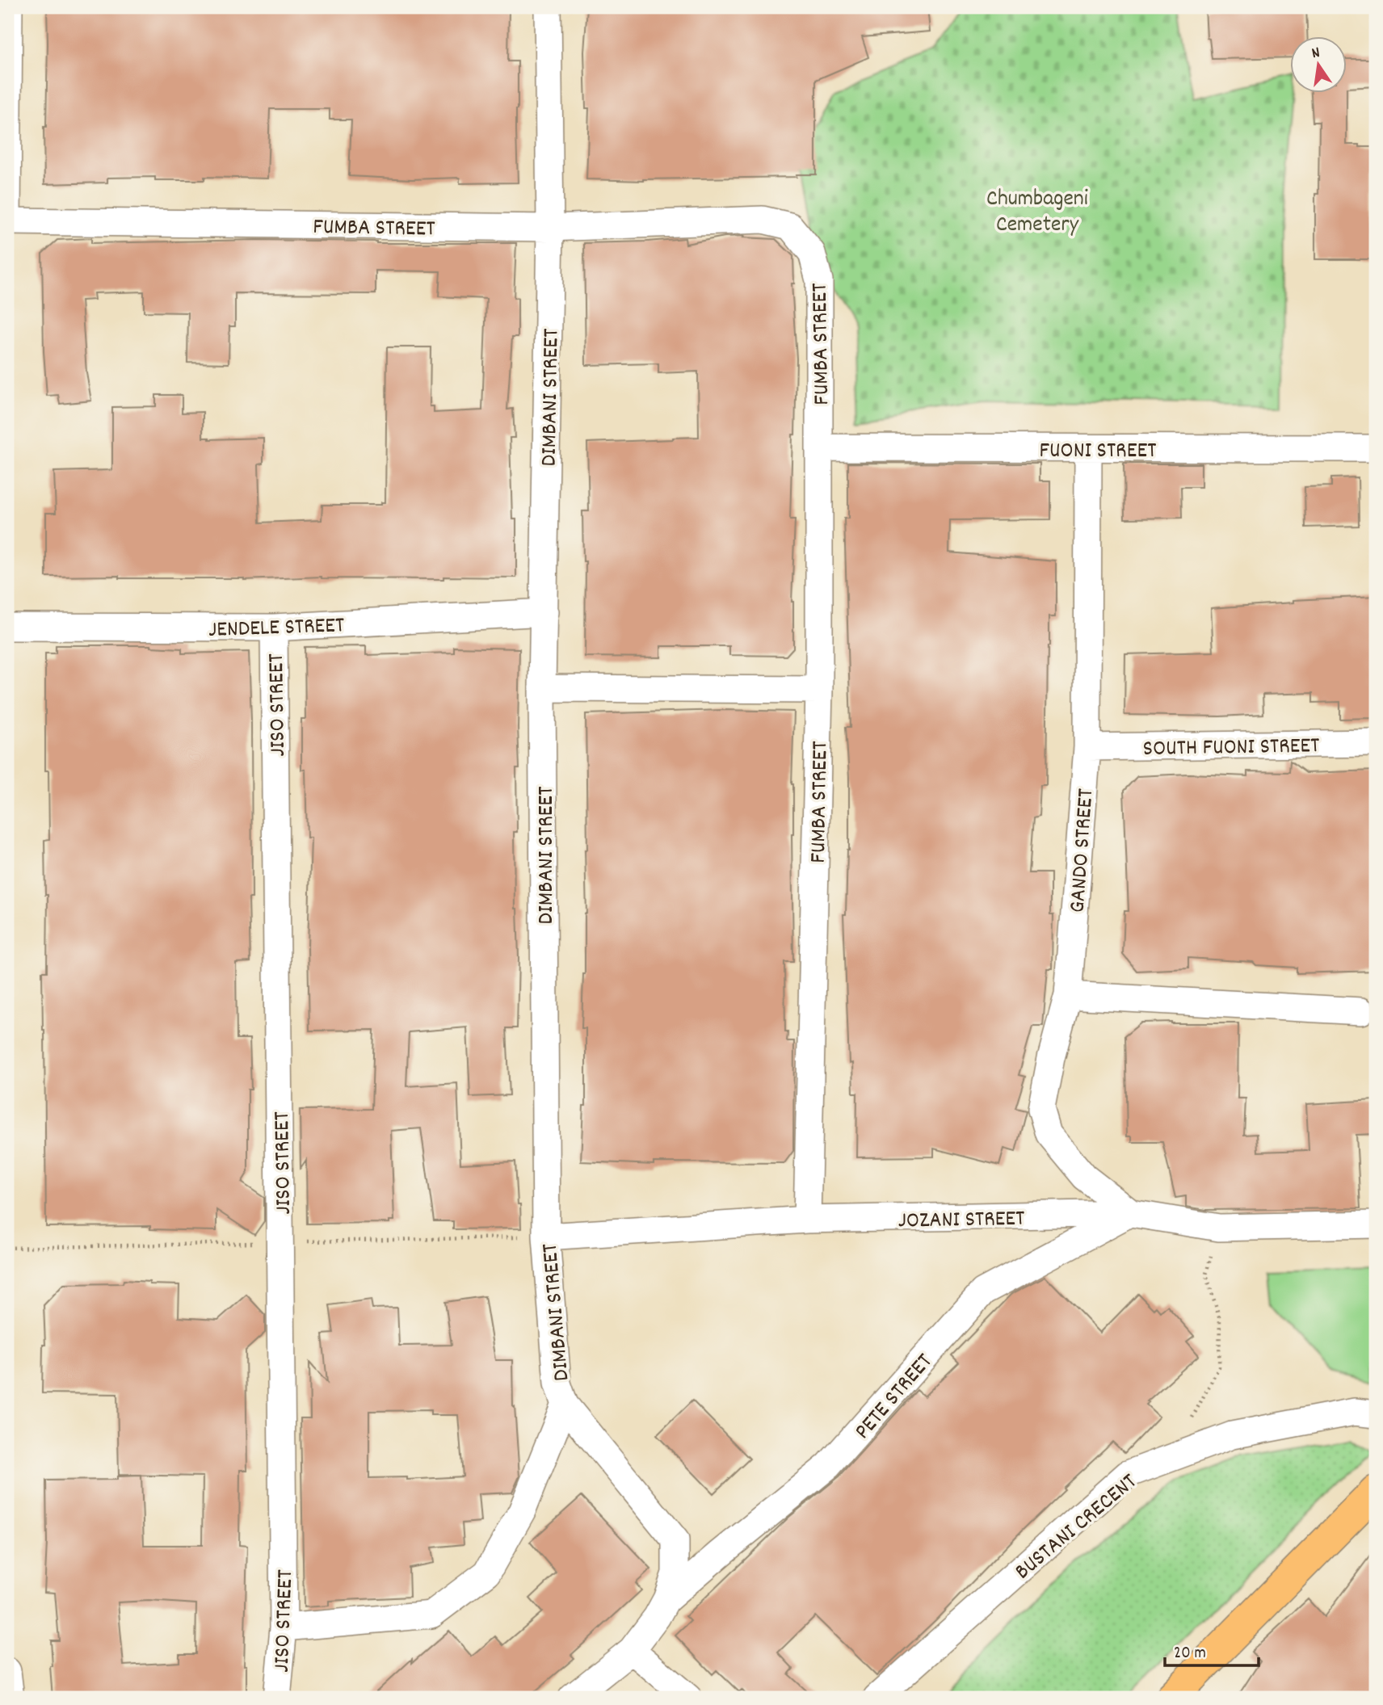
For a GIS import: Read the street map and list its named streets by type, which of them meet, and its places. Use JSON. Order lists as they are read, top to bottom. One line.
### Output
{"streets":{"street":["FUMBA STREET","DIMBANI STREET","FUONI STREET","JENDELE STREET","JISO STREET","SOUTH FUONI STREET","GANDO STREET","JOZANI STREET","PETE STREET","BUSTANI CRECENT"]},"crossings":[["FUMBA STREET","DIMBANI STREET"],["FUMBA STREET","FUONI STREET"],["FUMBA STREET","JOZANI STREET"],["DIMBANI STREET","JENDELE STREET"],["DIMBANI STREET","JOZANI STREET"],["DIMBANI STREET","PETE STREET"],["FUONI STREET","GANDO STREET"],["JENDELE STREET","JISO STREET"],["SOUTH FUONI STREET","GANDO STREET"],["GANDO STREET","JOZANI STREET"],["GANDO STREET","PETE STREET"],["JOZANI STREET","PETE STREET"]],"parks":["Chumbageni Cemetery"],"scale_bar":"20 m","north":"top"}
